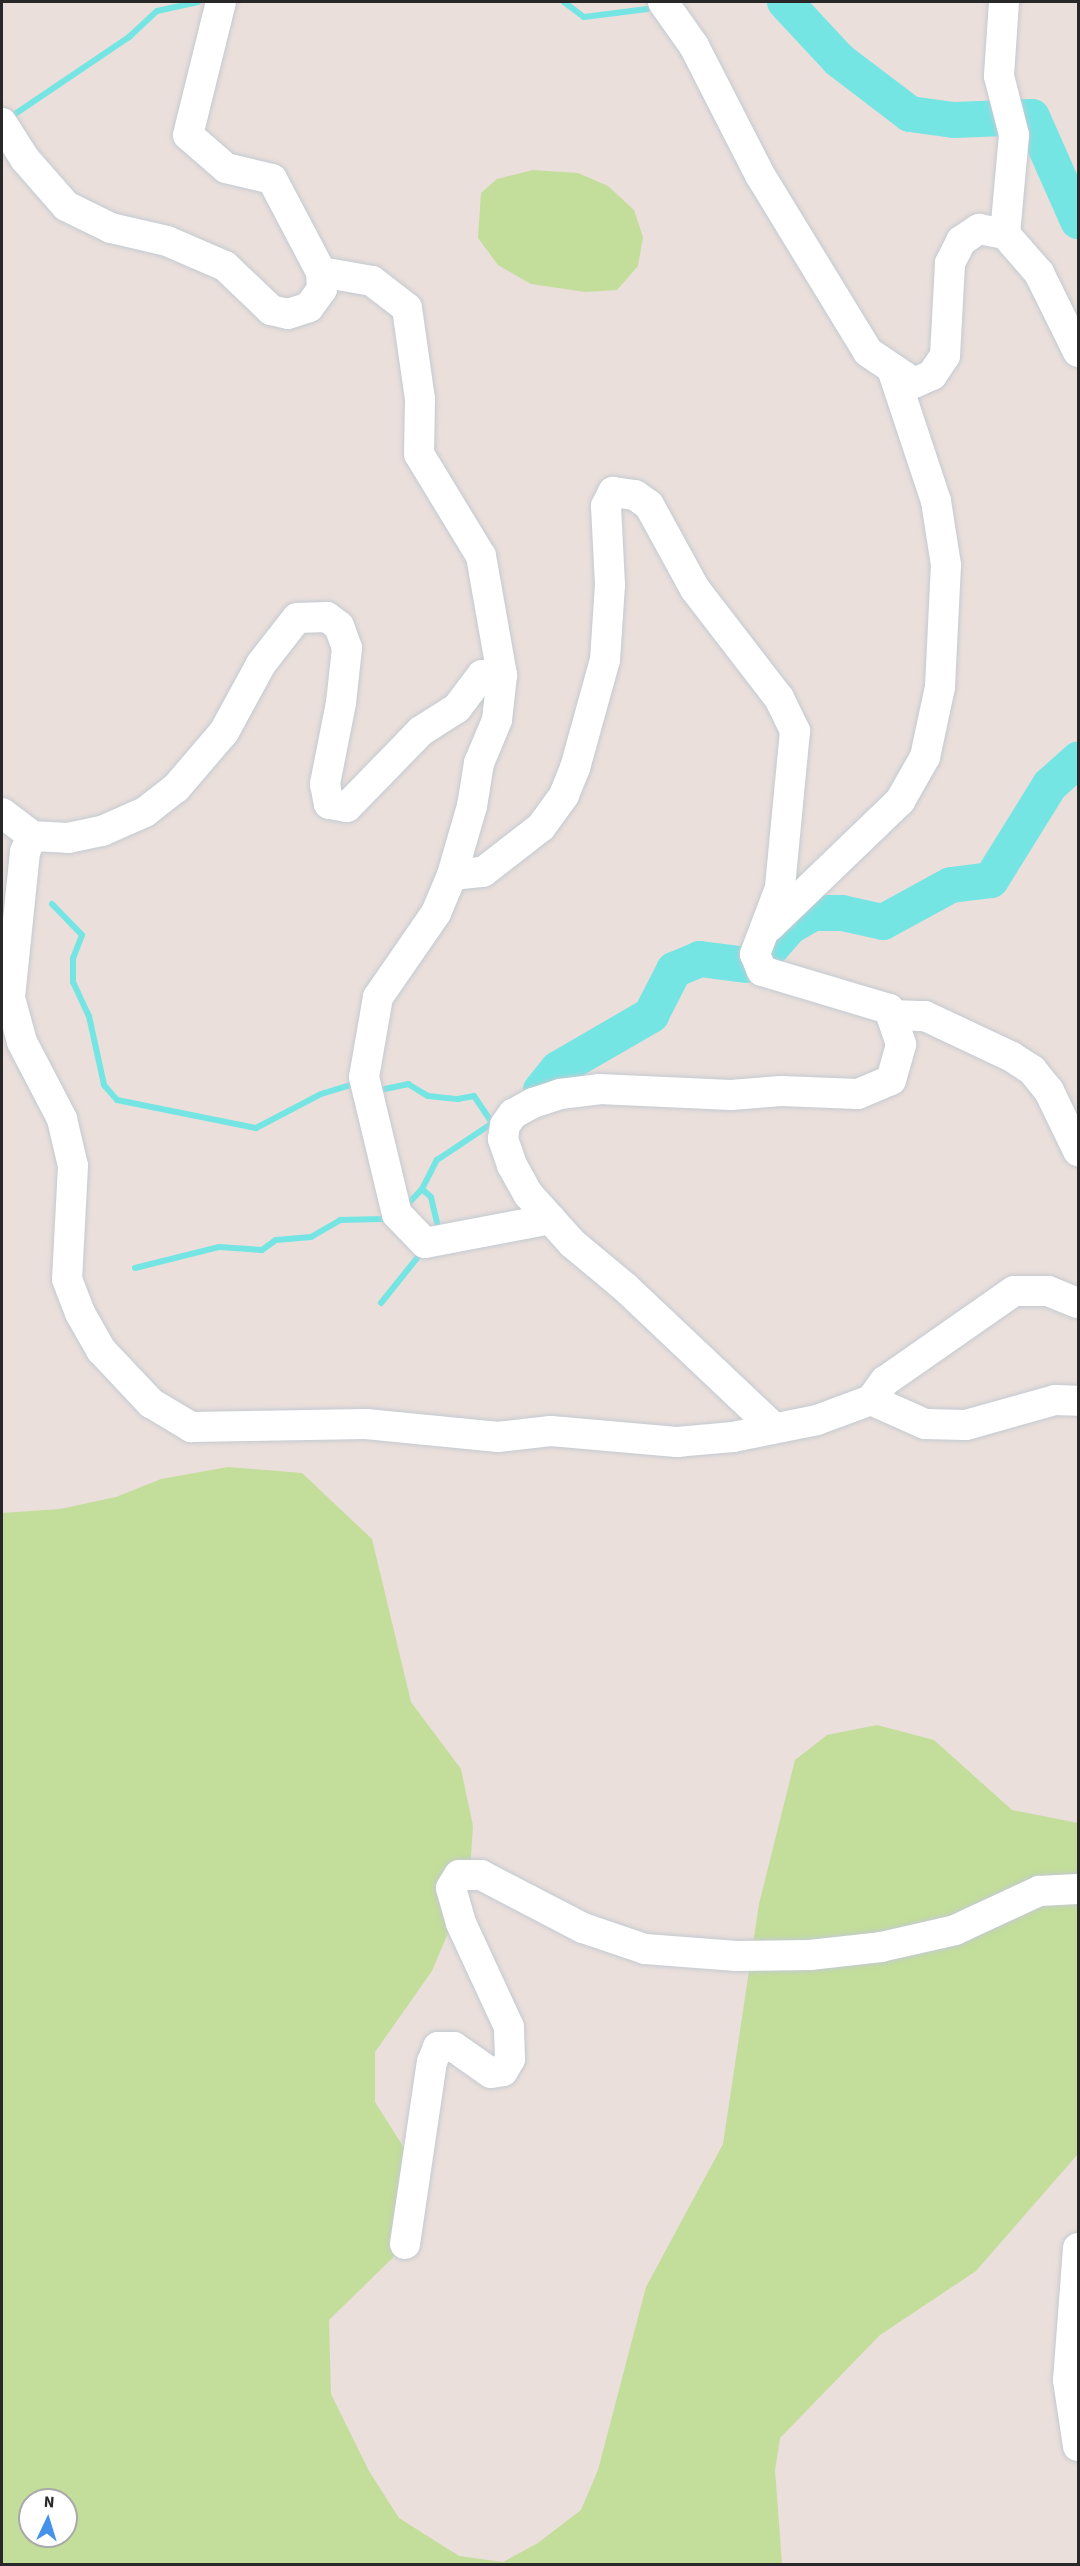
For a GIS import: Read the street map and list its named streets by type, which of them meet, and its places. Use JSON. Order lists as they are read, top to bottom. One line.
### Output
{"north":"top"}
